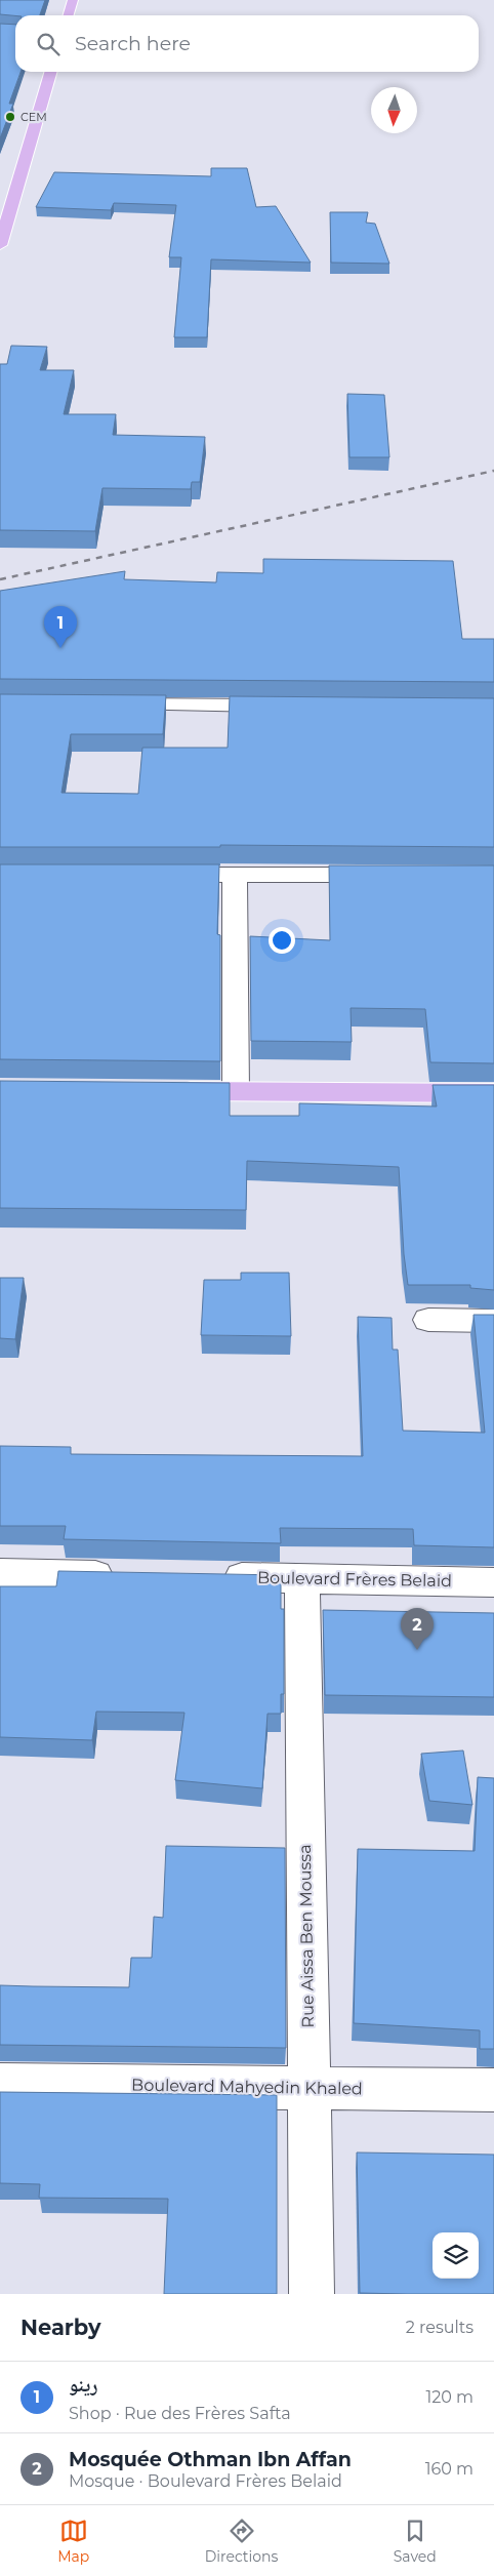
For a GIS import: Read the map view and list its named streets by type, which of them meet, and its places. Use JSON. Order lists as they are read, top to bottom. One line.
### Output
{"streets":{"street":["Boulevard Frères Belaid","Rue Aissa Ben Moussa","Boulevard Mahyedin Khaled"]},"crossings":[["Boulevard Frères Belaid","Rue Aissa Ben Moussa"],["Rue Aissa Ben Moussa","Boulevard Mahyedin Khaled"]],"places":["CEM"],"north":"bottom","page":{"search":"Search here","pins":["1","2"],"heading":["Nearby","2 results"],"list":[{"mark":"1","name":"رينو","note":"Shop · Rue des Frères Safta","value":"120 m"},{"mark":"2","name":"Mosquée Othman Ibn Affan","note":"Mosque · Boulevard Frères Belaid","value":"160 m"}],"nav":["Map","Directions","Saved"]}}
